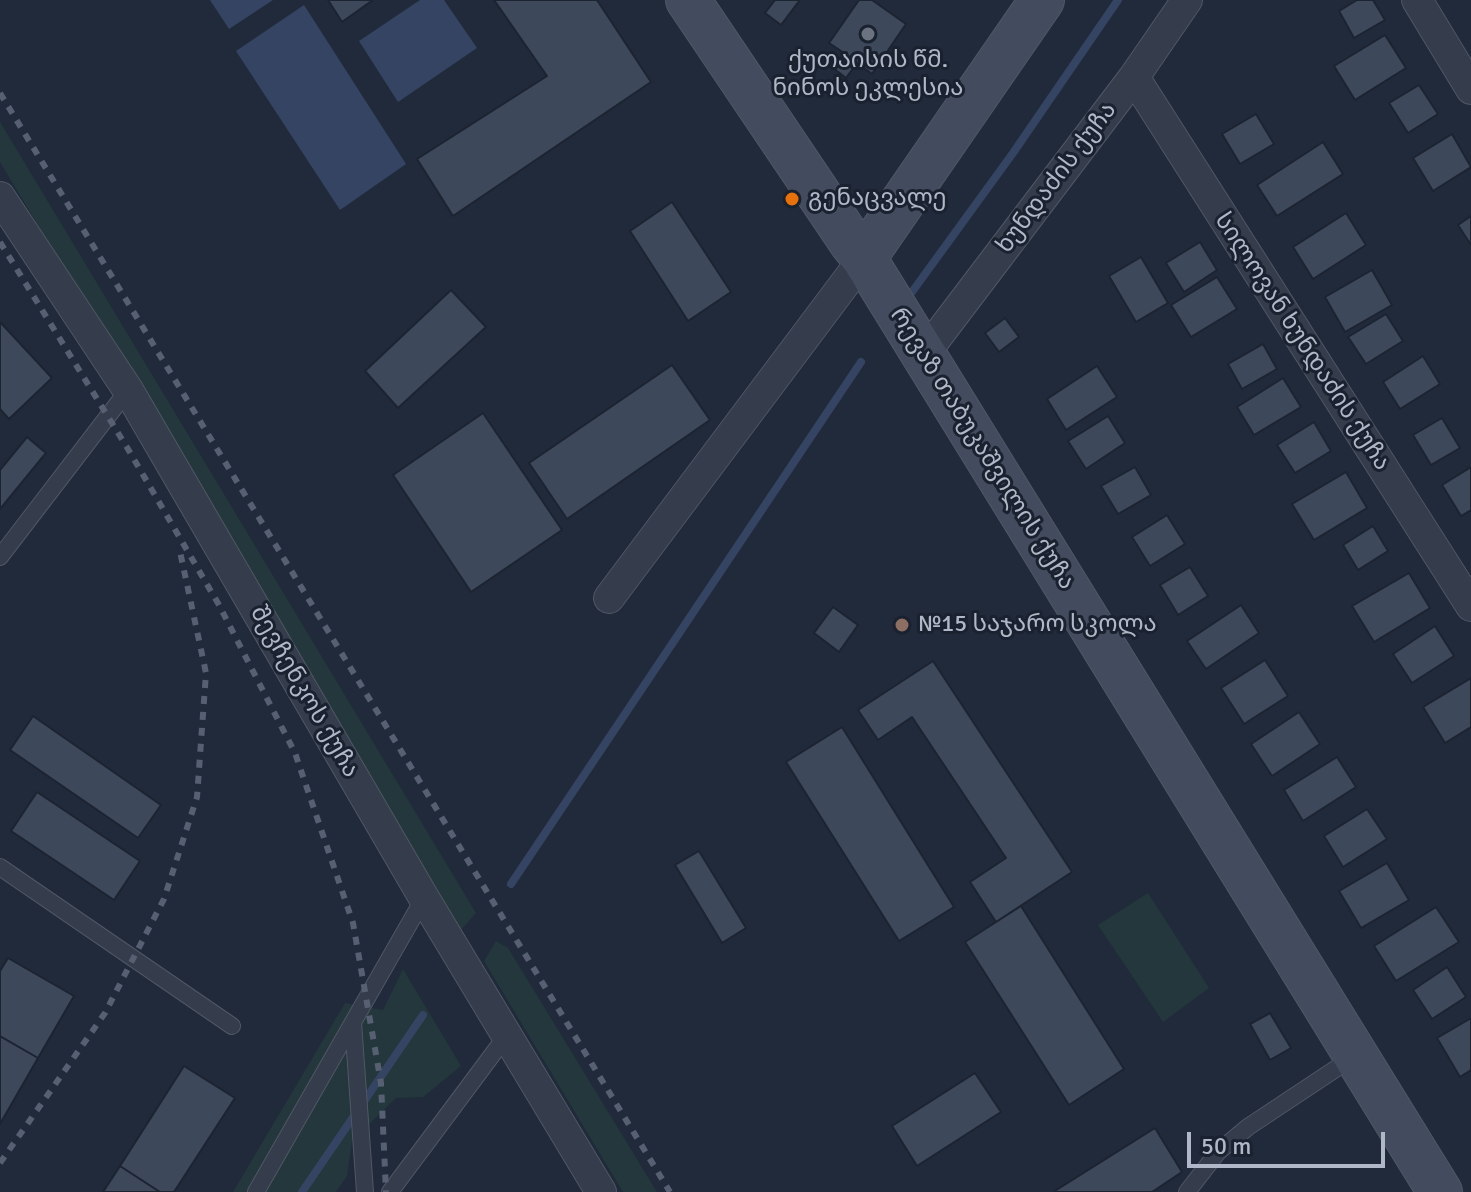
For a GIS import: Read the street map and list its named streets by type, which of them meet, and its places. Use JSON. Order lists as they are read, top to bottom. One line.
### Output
{"streets":{"main road":["რევაზ თაბუკაშვილის ქუჩა"],"street":["ხუნდაძის ქუჩა","სილოვან ხუნდაძის ქუჩა","შევჩენკოს ქუჩა"]},"crossings":[["ხუნდაძის ქუჩა","სილოვან ხუნდაძის ქუჩა"],["ხუნდაძის ქუჩა","რევაზ თაბუკაშვილის ქუჩა"]],"places":["ქუთაისის წმ. ნინოს ეკლესია","გენაცვალე","№15 საჯარო სკოლა"],"scale_bar":"50 m"}
